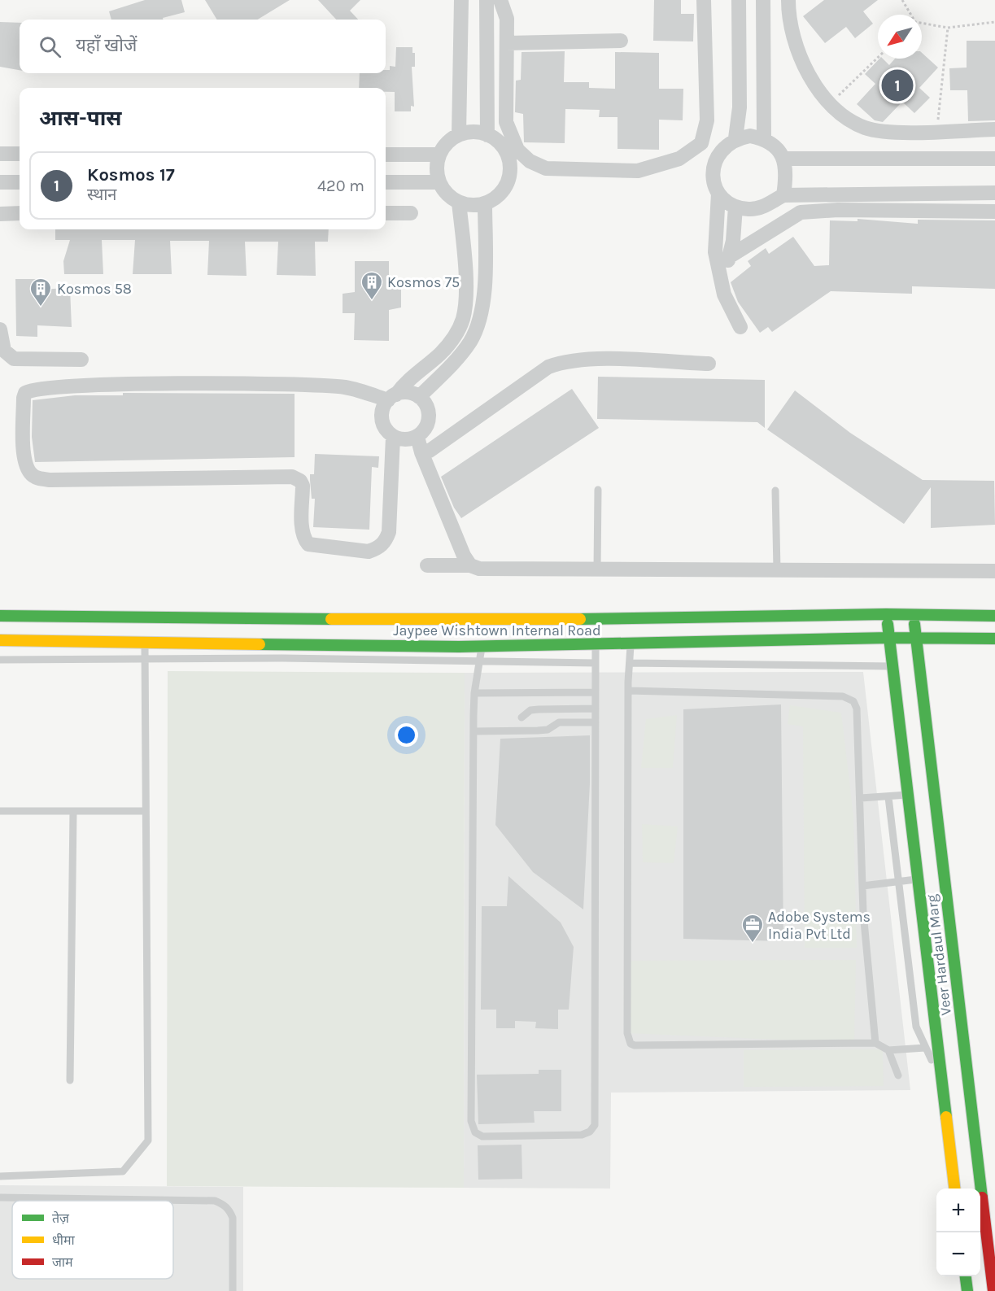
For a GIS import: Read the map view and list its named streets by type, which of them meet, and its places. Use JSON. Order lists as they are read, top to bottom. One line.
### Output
{"streets":{"street":["Jaypee Wishtown Internal Road","Veer Hardaul Marg"]},"crossings":[["Jaypee Wishtown Internal Road","Veer Hardaul Marg"]],"places":{"building":["Kosmos 75","Kosmos 58"],"office":["Adobe Systems India Pvt Ltd"]},"legend":["तेज़","धीमा","जाम"],"north":"bottom left","page":{"search":"यहाँ खोजें","pins":"1","heading":"आस-पास","list":[{"mark":"1","name":"Kosmos 17","note":"स्थान","value":"420 m"}],"map_buttons":["+","−"]}}
